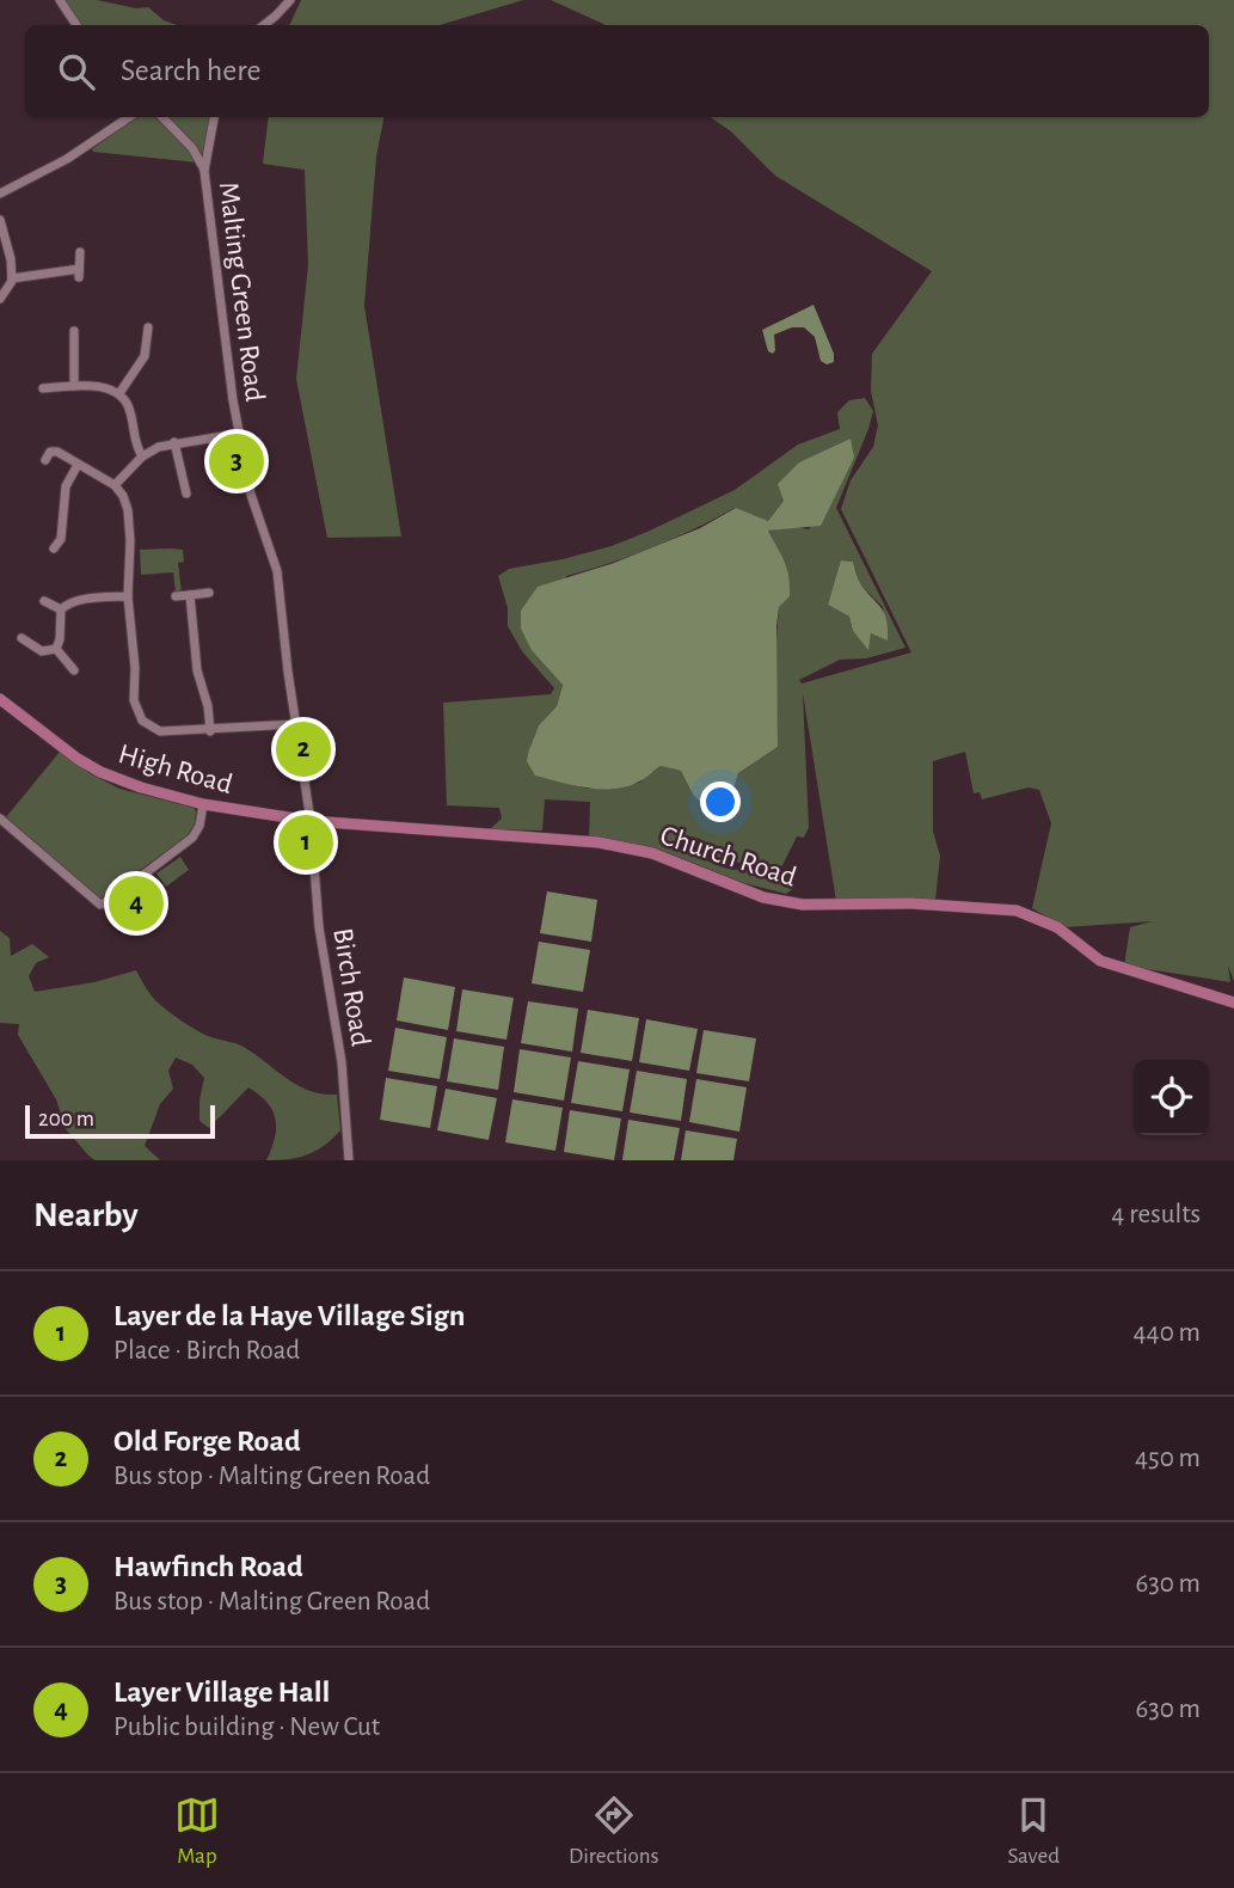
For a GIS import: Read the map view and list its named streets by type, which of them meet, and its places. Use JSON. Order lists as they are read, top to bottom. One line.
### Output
{"streets":{"main road":["High Road","Church Road"],"street":["Malting Green Road","Birch Road"]},"crossings":[["Malting Green Road","High Road"],["Malting Green Road","Church Road"],["Malting Green Road","Birch Road"],["High Road","Church Road"],["High Road","Birch Road"],["Church Road","Birch Road"]],"scale_bar":"200 m","page":{"search":"Search here","pins":["3","2","1","4"],"scale":"200 m","heading":["Nearby","4 results"],"list":[{"mark":"1","name":"Layer de la Haye Village Sign","note":"Place · Birch Road","value":"440 m"},{"mark":"2","name":"Old Forge Road","note":"Bus stop · Malting Green Road","value":"450 m"},{"mark":"3","name":"Hawfinch Road","note":"Bus stop · Malting Green Road","value":"630 m"},{"mark":"4","name":"Layer Village Hall","note":"Public building · New Cut","value":"630 m"}],"nav":["Map","Directions","Saved"]}}
